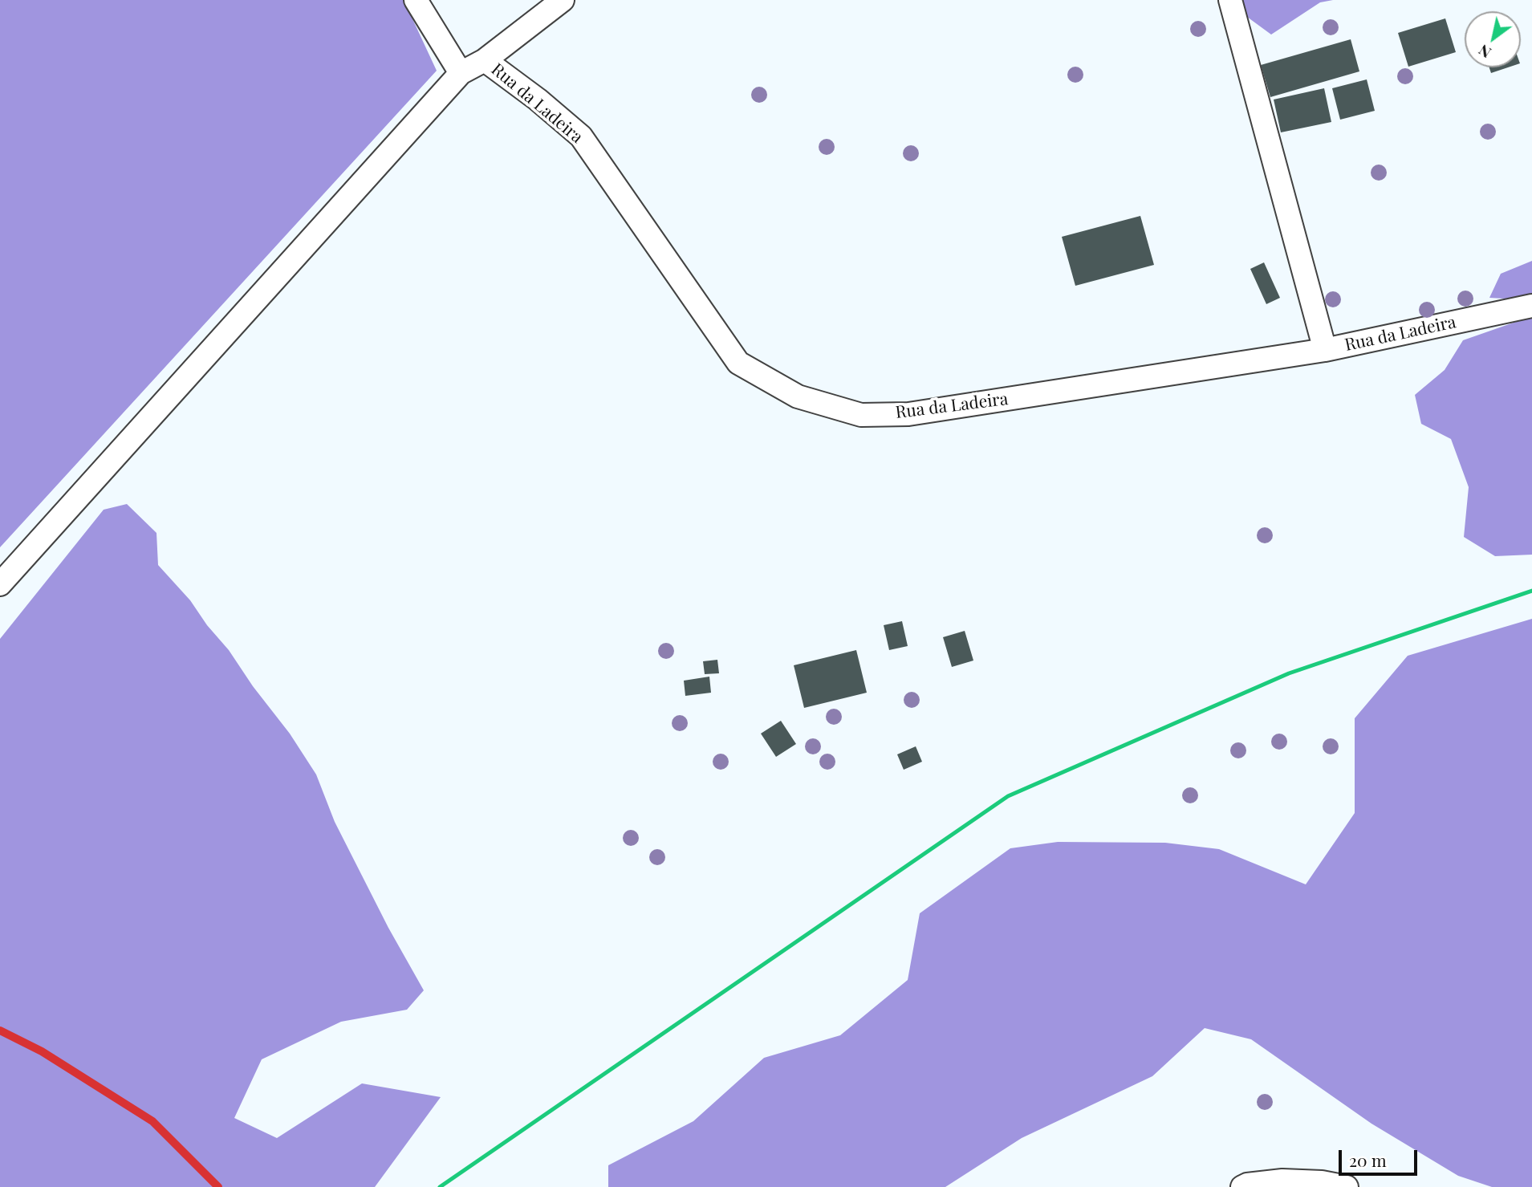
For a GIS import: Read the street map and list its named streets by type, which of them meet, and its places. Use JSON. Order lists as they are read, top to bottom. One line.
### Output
{"streets":{"street":["Rua da Ladeira"]},"scale_bar":"20 m","north":"bottom left"}
